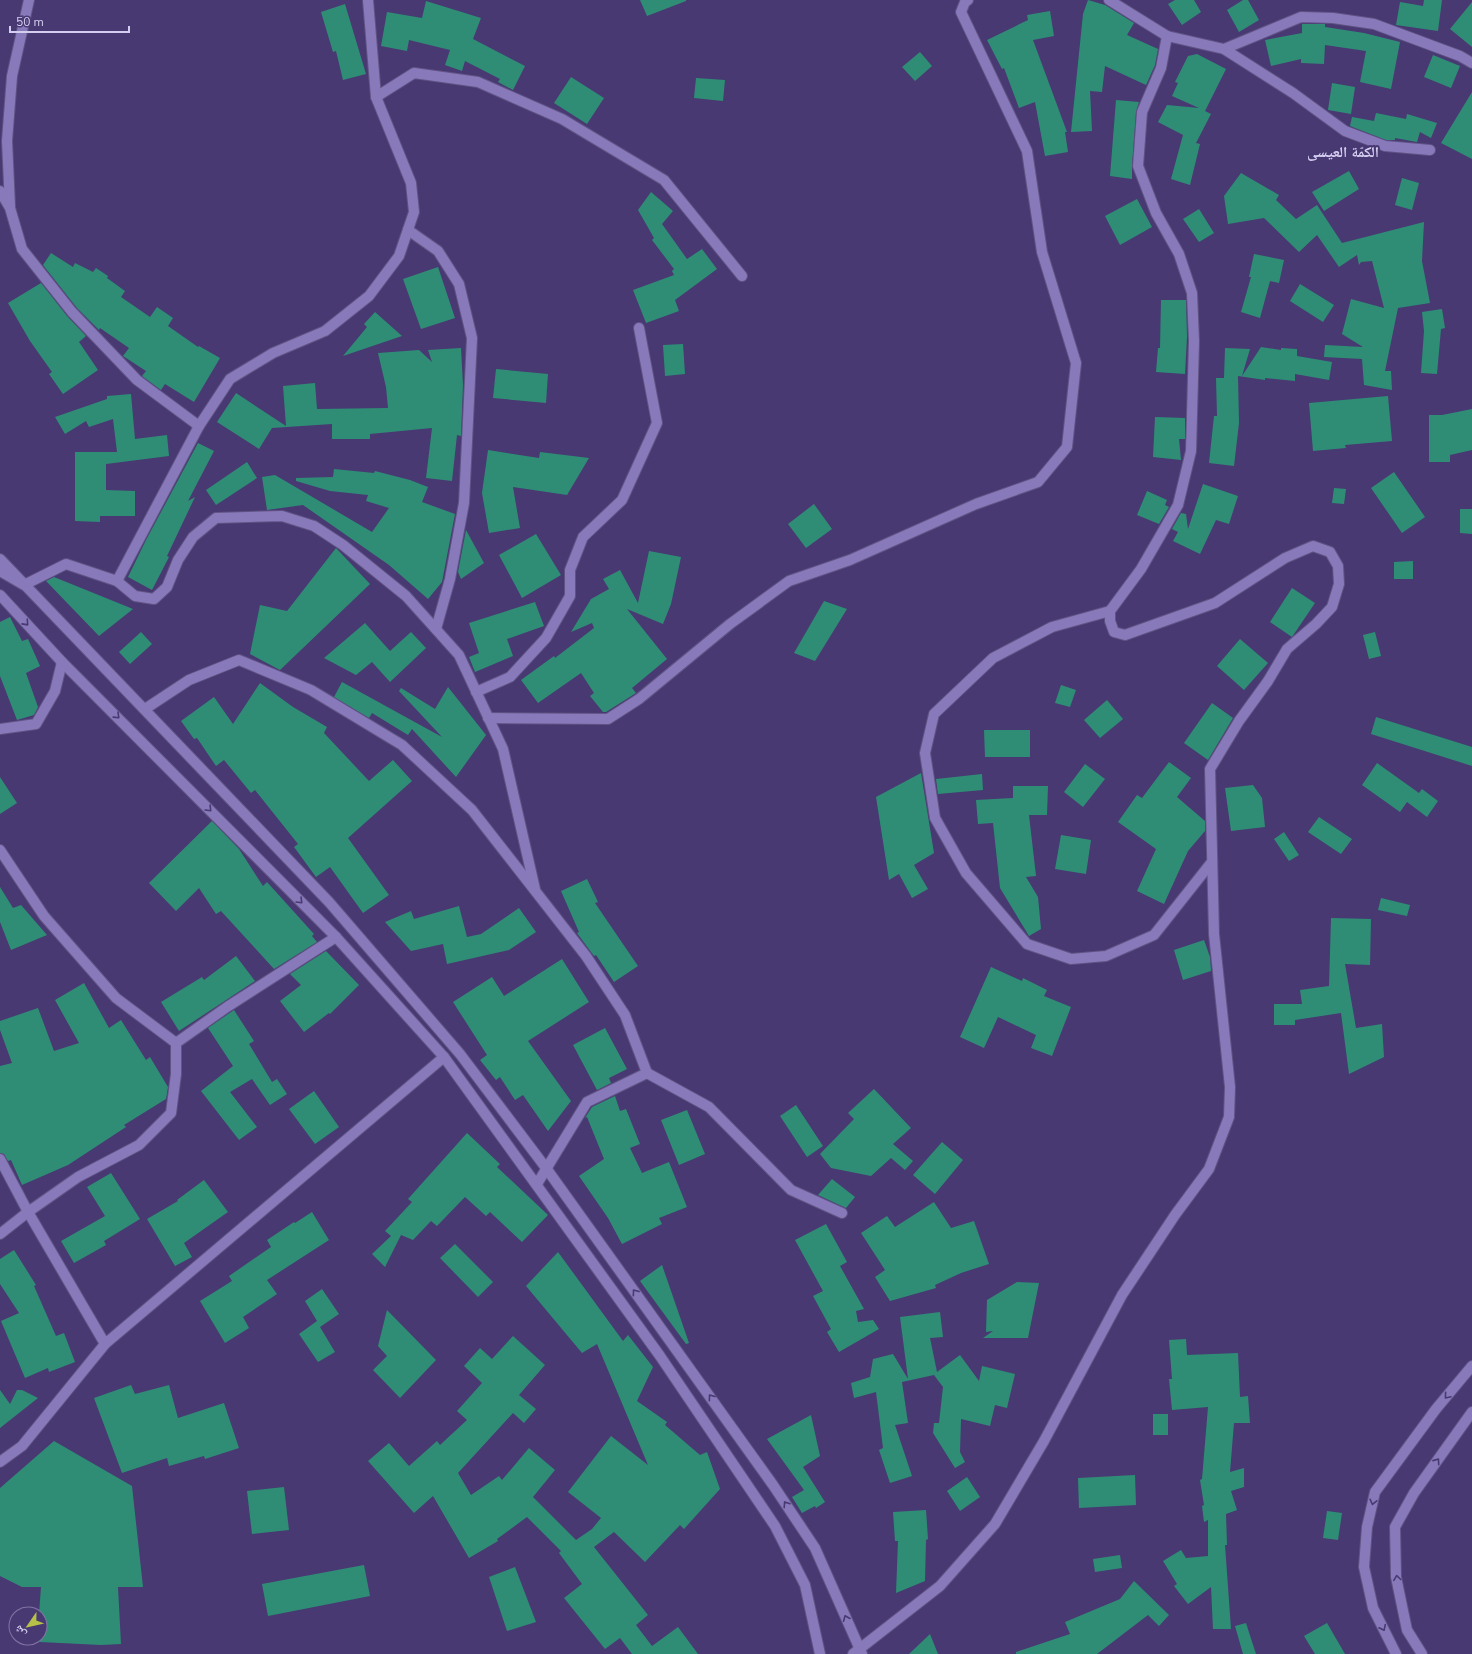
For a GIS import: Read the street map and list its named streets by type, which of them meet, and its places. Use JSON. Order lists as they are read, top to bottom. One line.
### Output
{"districts":["الكمّة العيسى"],"scale_bar":"50 m","north":"bottom left"}
